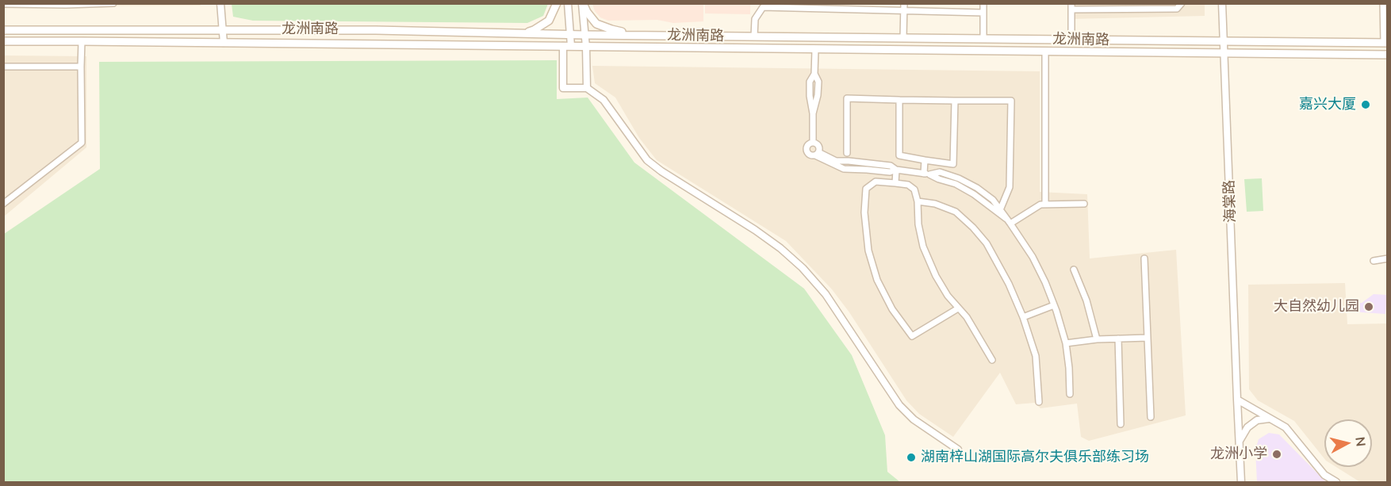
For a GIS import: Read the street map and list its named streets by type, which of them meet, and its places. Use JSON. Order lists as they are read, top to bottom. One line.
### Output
{"streets":{"main road":["龙洲南路"],"street":["海棠路"]},"crossings":[["龙洲南路","海棠路"]],"places":["嘉兴大厦","大自然幼儿园","龙洲小学","湖南梓山湖国际高尔夫俱乐部练习场"],"north":"right"}
